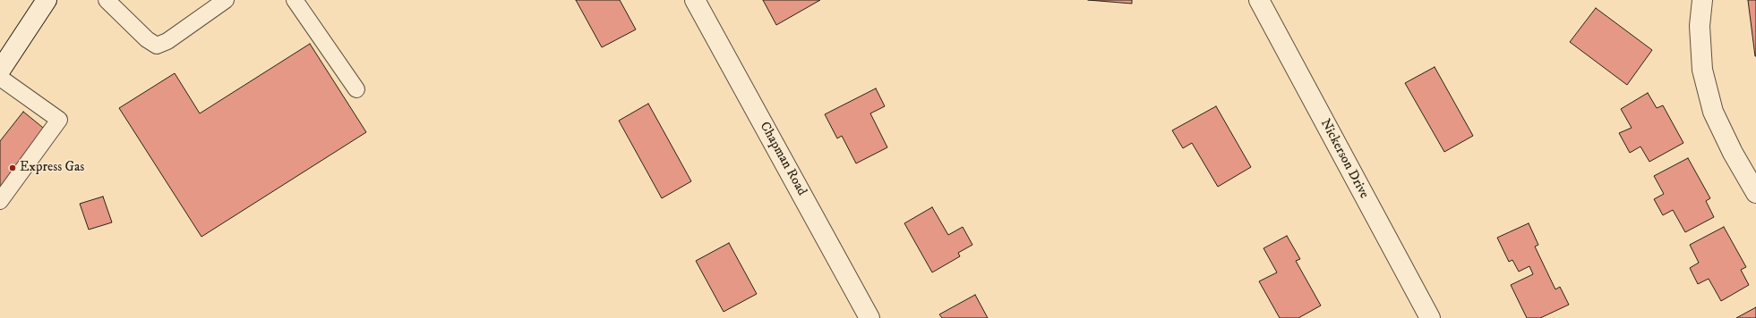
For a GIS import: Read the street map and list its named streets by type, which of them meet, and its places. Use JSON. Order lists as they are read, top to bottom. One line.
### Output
{"streets":{"street":["Chapman Road","Nickerson Drive"]},"places":["Express Gas"]}
